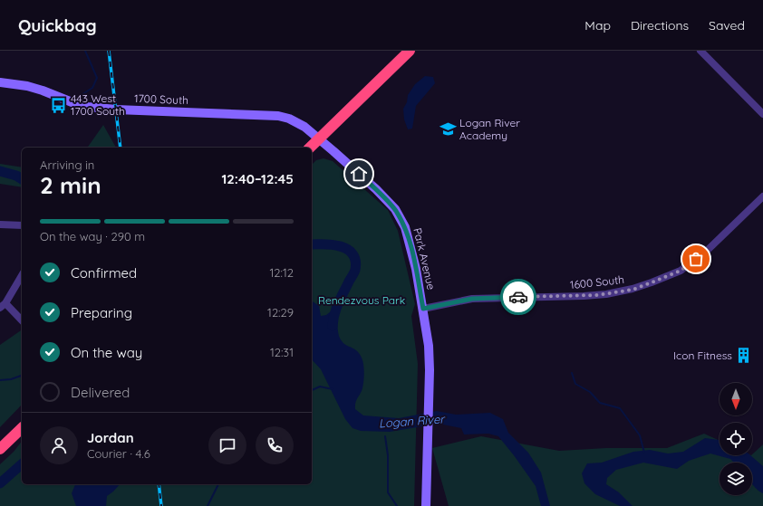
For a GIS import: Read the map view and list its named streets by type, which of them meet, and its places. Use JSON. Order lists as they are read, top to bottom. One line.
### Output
{"streets":{"street":["1700 South","Park Avenue","1600 South"]},"crossings":[["1700 South","Park Avenue"],["Park Avenue","1600 South"]],"water":["Logan River"],"parks":["Rendezvous Park"],"places":{"bus stop":["443 West 1700 South"],"school or university":["Logan River Academy"],"building":["Icon Fitness"]},"north":"bottom","page":{"header":"Quickbag","nav":["Map","Directions","Saved"],"heading":["2 min","Arriving in","12:40–12:45"],"panel":["Jordan","Courier · 4.6"],"bar":"On the way · 290 m","list":[["Confirmed","12:12"],["Preparing","12:29"],["On the way","12:31"],"Delivered"]}}
